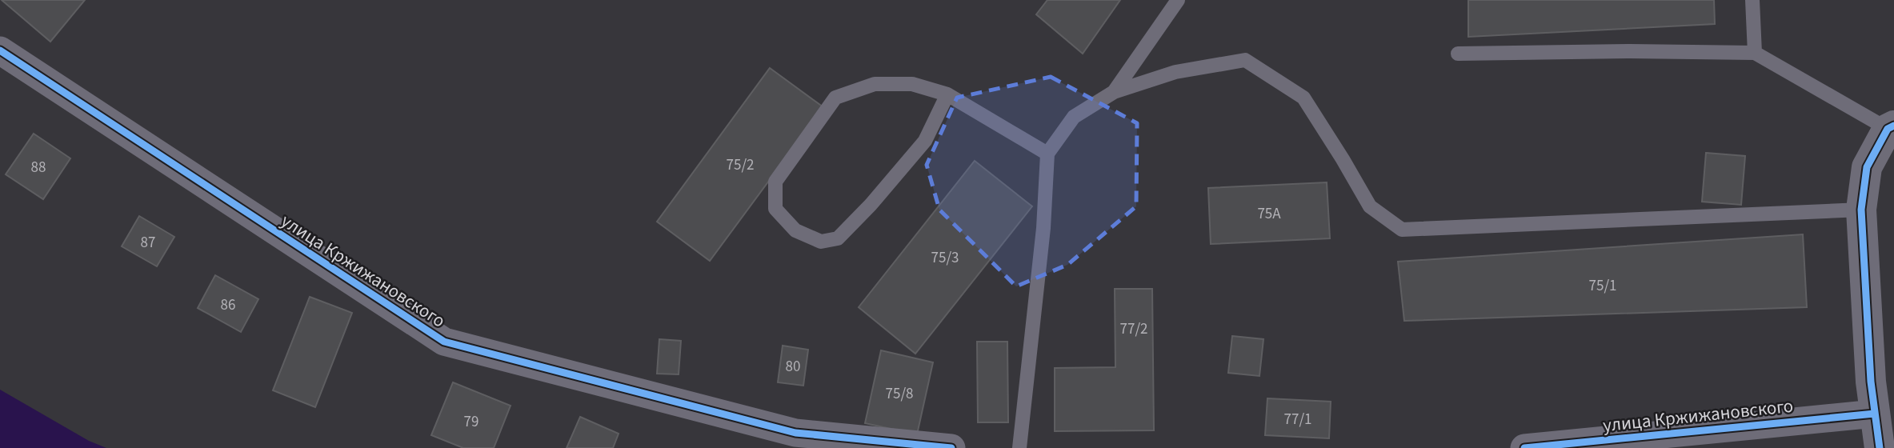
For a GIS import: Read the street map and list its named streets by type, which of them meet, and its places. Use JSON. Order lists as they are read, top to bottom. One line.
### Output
{"streets":{"street":["улица Кржижановского"]},"house_numbers":["75/2","88","75А","87","75/3","75/1","86","77/2","80","75/8","77/1","79"]}
